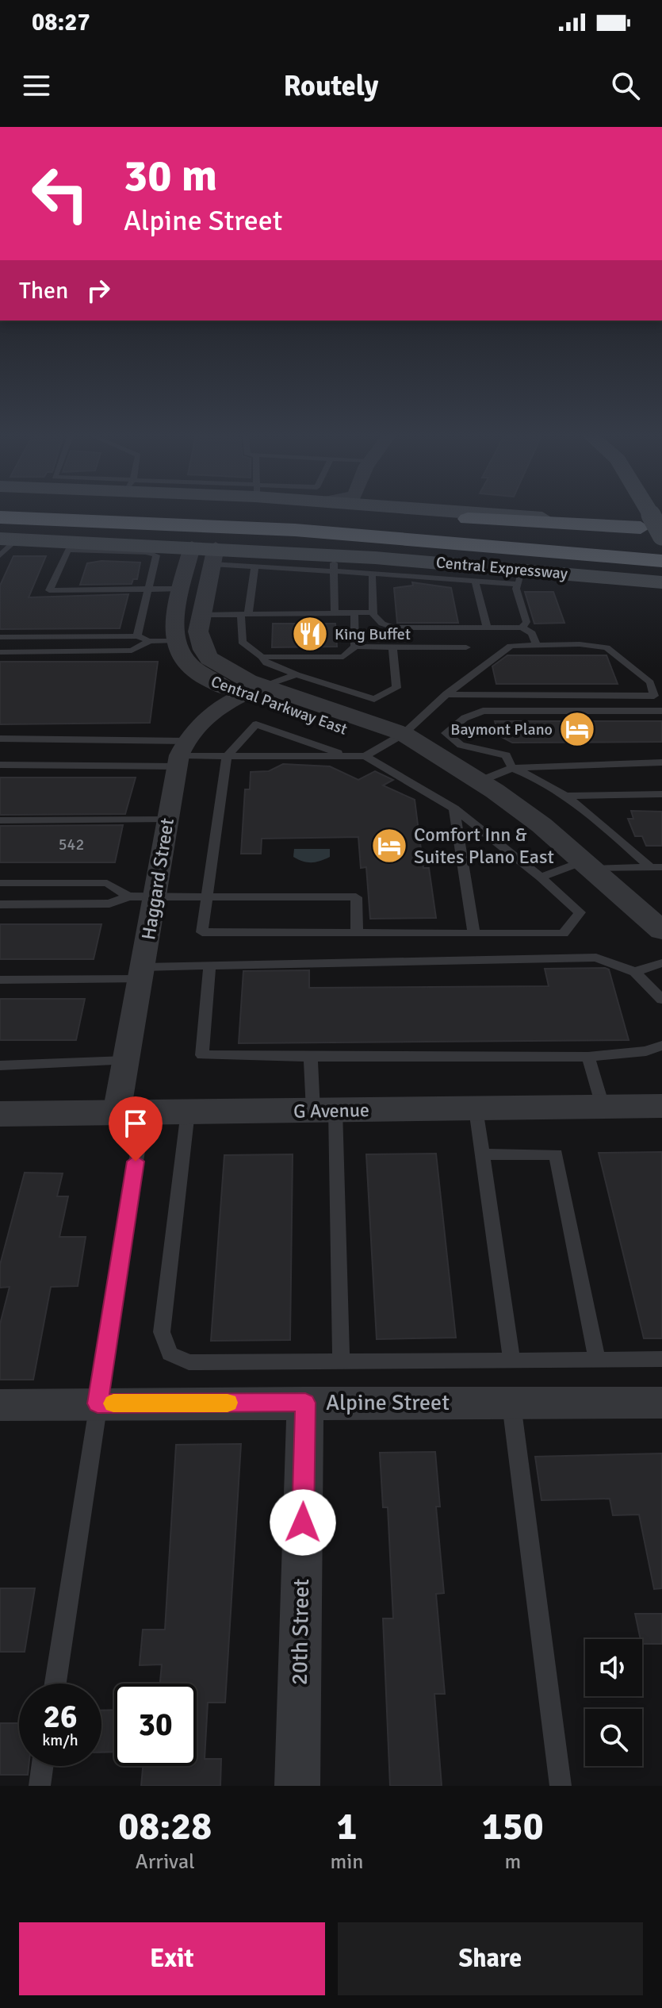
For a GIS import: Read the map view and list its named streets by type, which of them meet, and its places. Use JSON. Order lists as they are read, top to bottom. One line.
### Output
{"streets":{"highway":["Central Expressway"],"street":["Central Parkway East","Haggard Street","G Avenue","Alpine Street","20th Street"]},"crossings":[["Central Parkway East","Haggard Street"],["Haggard Street","G Avenue"],["Alpine Street","20th Street"]],"places":{"restaurant":["King Buffet"],"hotel":["Baymont Plano","Comfort Inn & Suites Plano East"]},"house_numbers":["542"],"page":{"status":"08:27","header":"Routely","turn":["30 m","Alpine Street"],"then":"Then","speed":"26 km/h","limit":"30","eta":["08:28","Arrival","1","min","150","m"],"buttons":["Exit","Share"]}}
